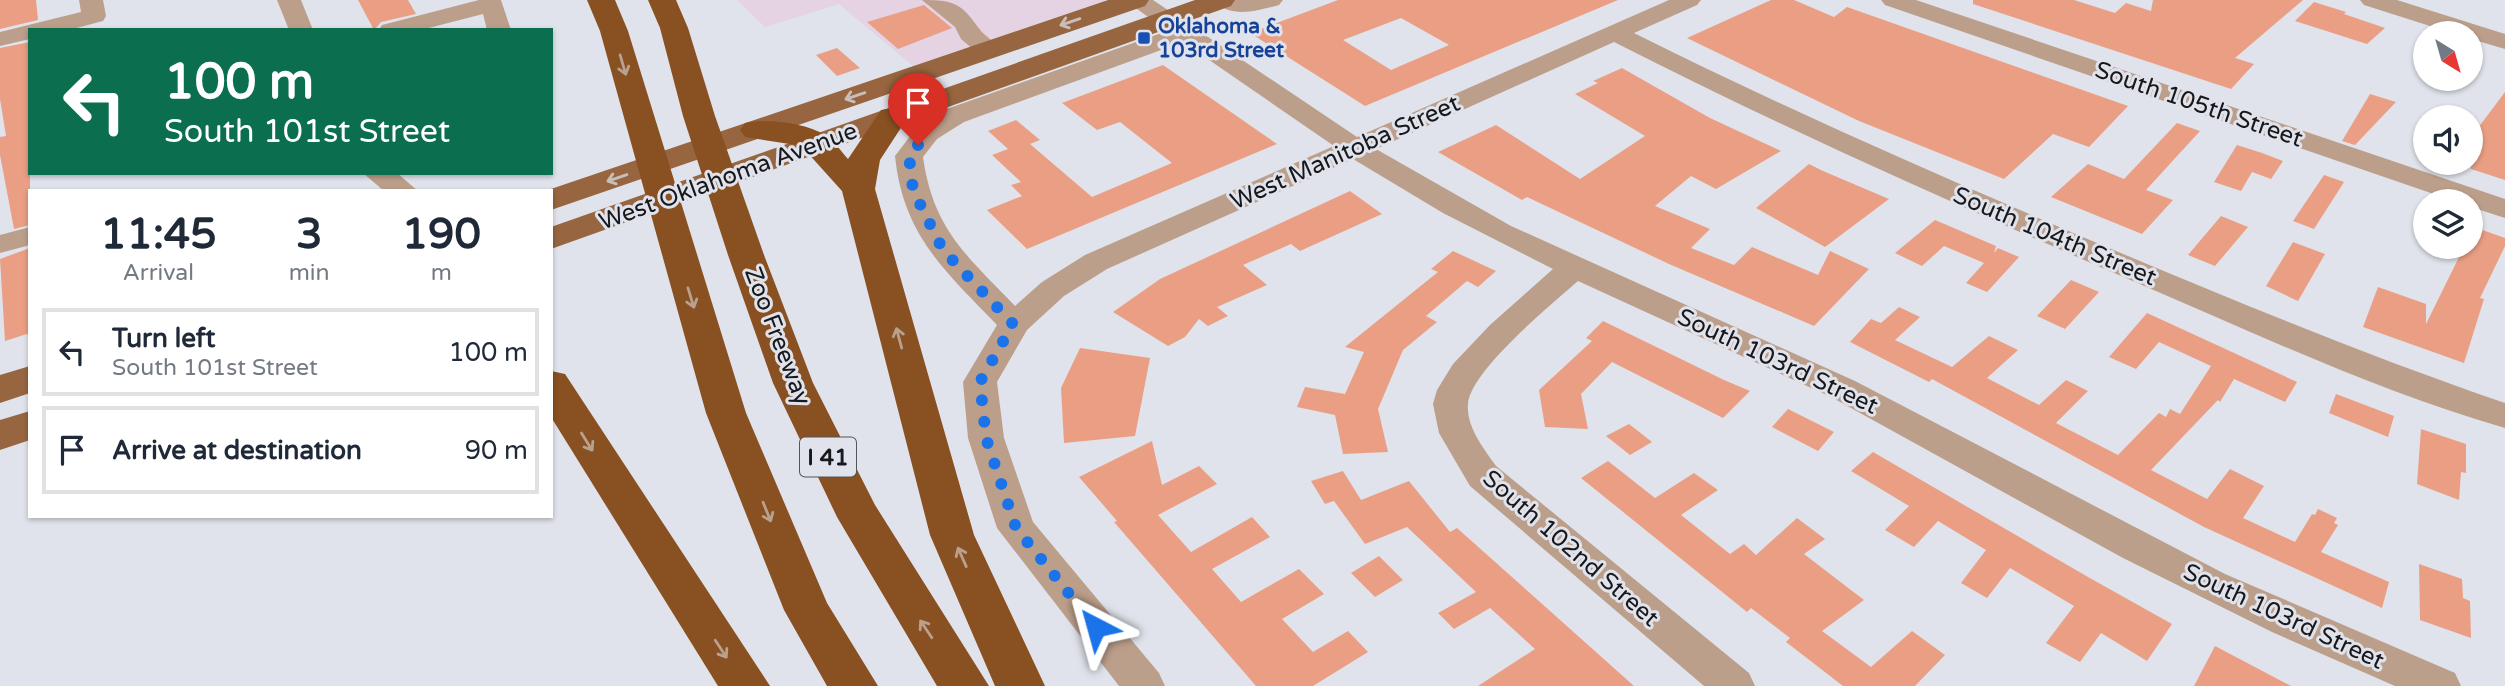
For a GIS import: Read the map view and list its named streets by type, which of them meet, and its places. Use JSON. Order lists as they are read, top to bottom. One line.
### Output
{"streets":{"highway":["Zoo Freeway","I 41"],"main road":["West Oklahoma Avenue"],"street":["South 105th Street","West Manitoba Street","South 104th Street","South 103rd Street","South 102nd Street"]},"crossings":[["West Manitoba Street","West Oklahoma Avenue"],["West Manitoba Street","South 104th Street"],["West Manitoba Street","South 103rd Street"],["West Oklahoma Avenue","South 103rd Street"],["South 103rd Street","South 102nd Street"]],"places":{"transit":["Oklahoma & 103rd Street"]},"north":"bottom right","page":{"turn":["100 m","South 101st Street"],"eta":["11:45","Arrival","3","min","190","m"],"list":[{"name":"Turn left","note":"South 101st Street","value":"100 m"},{"name":"Arrive at destination","value":"90 m"}]}}
